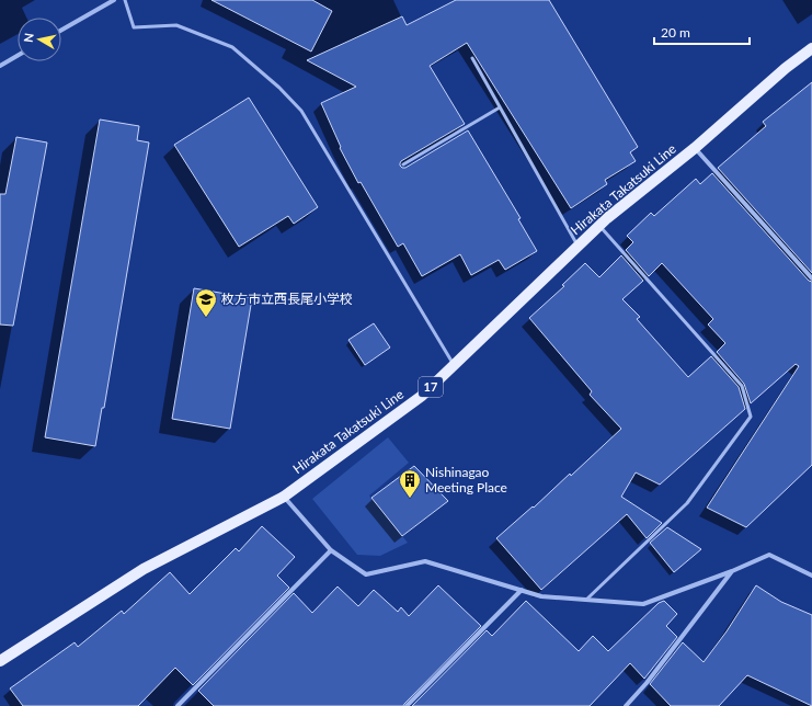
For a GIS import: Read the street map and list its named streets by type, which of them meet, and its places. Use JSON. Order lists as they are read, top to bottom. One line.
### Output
{"streets":{"main road":["Hirakata Takatsuki Line","17"]},"places":{"school or university":["枚方市立西長尾小学校"],"building":["Nishinagao Meeting Place"]},"scale_bar":"20 m","north":"left"}
